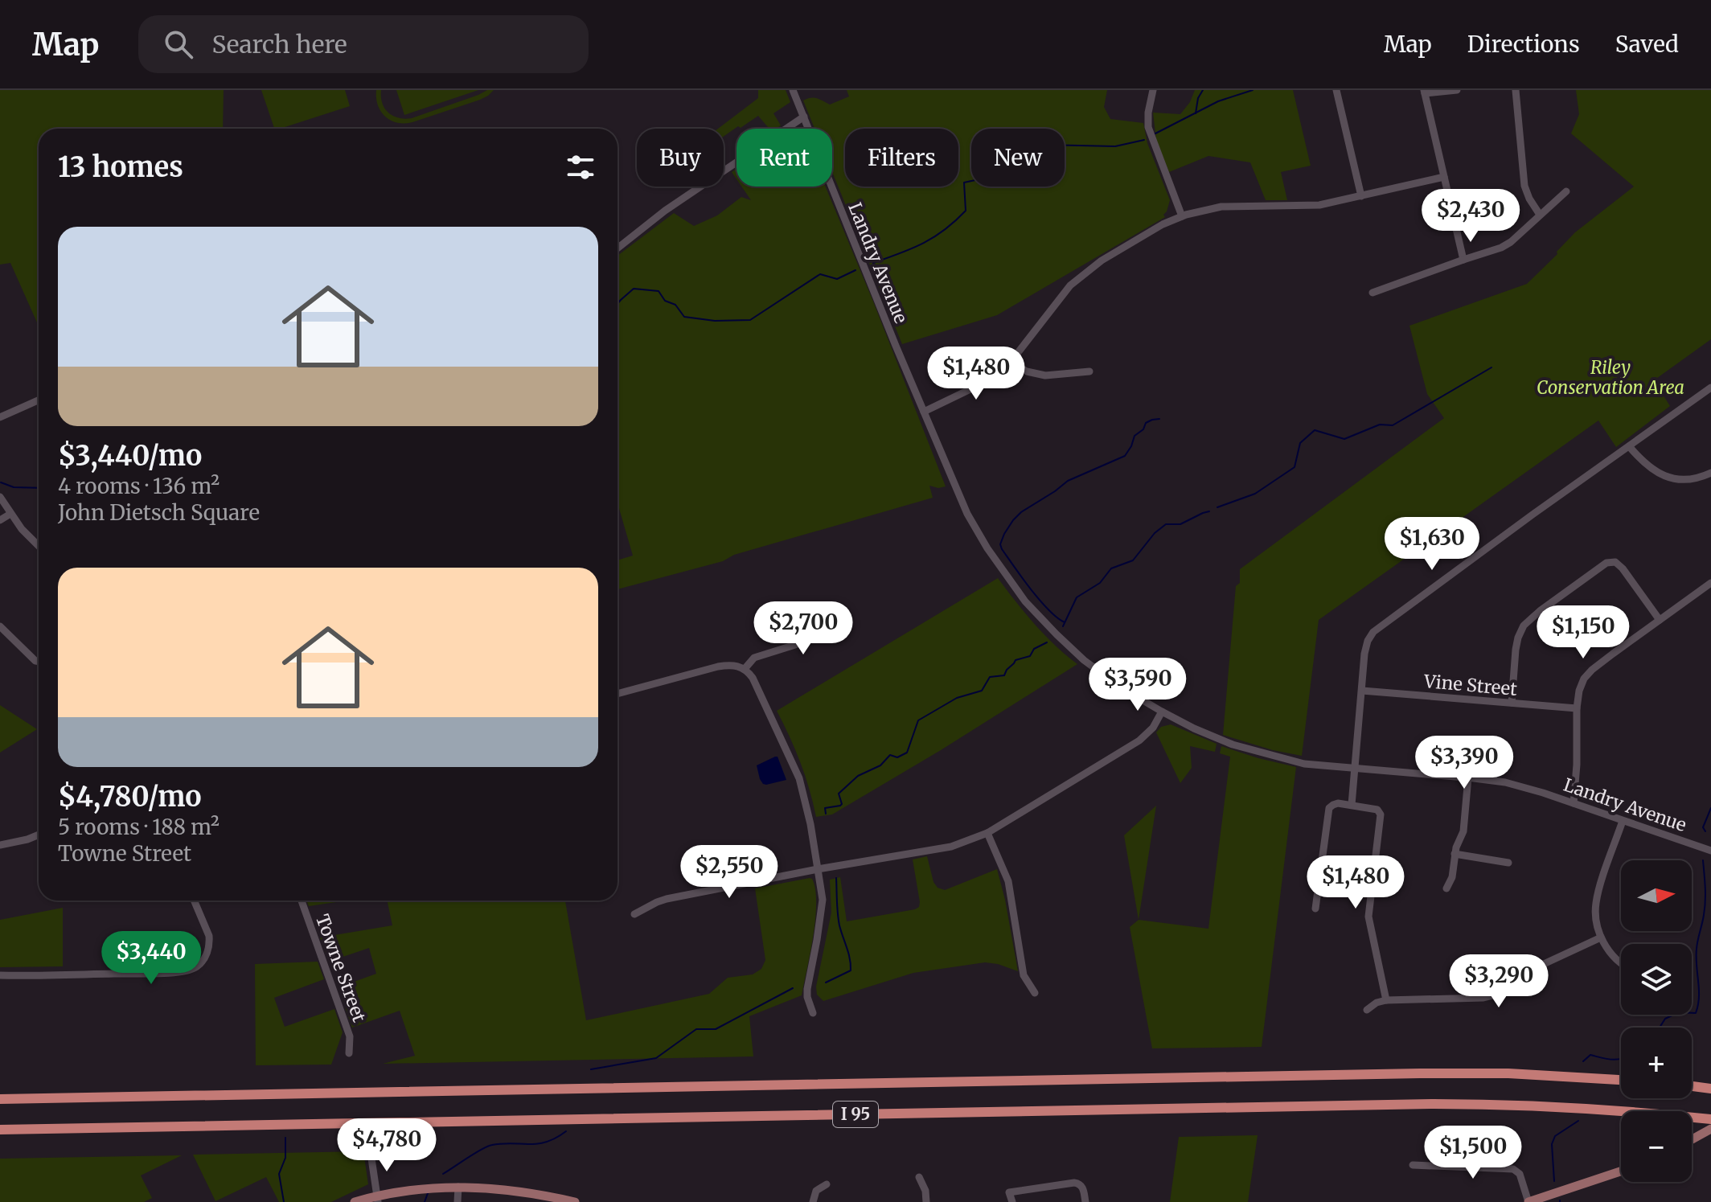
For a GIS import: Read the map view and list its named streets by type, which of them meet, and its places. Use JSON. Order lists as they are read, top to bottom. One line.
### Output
{"streets":{"highway":["I 95"],"street":["Landry Avenue","Vine Street","Towne Street"]},"parks":["Riley Conservation Area"],"north":"right","page":{"header":"Map","search":"Search here","nav":["Map","Directions","Saved"],"chip":["Buy","Rent","Filters","New"],"heading":"13 homes","price":["$2,430","$1,480","$1,630","$2,700","$1,150","$3,590","$3,390","$2,550","$1,480","$3,440","$3,290","$4,780","$1,500"],"list":[{"name":"$3,440/mo","note":"4 rooms · 136 m² · John Dietsch Square"},{"name":"$4,780/mo","note":"5 rooms · 188 m² · Towne Street"}],"map_buttons":["+","−"]}}
